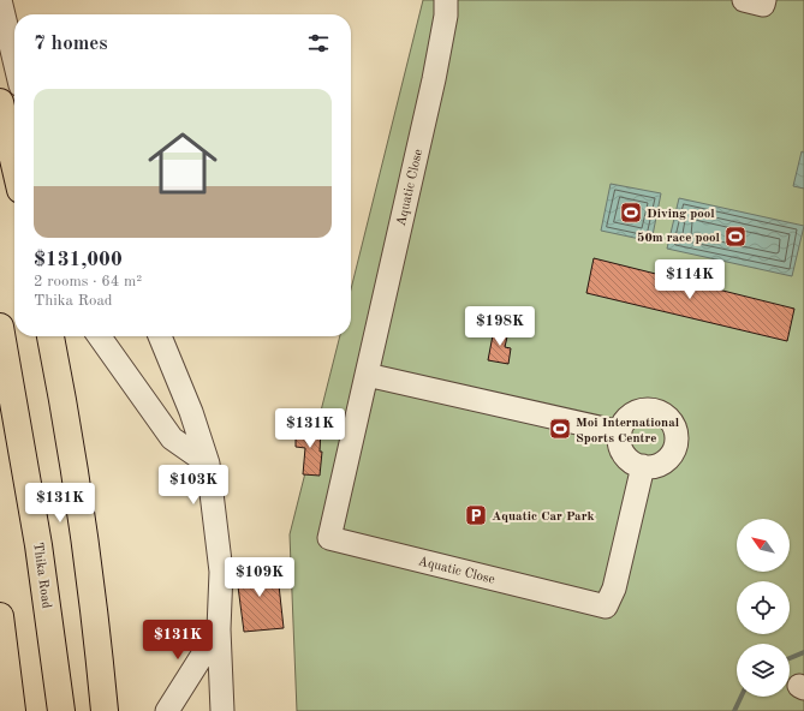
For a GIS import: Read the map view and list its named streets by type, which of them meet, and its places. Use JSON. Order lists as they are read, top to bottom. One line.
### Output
{"streets":{"main road":["Thika Road"],"street":["Aquatic Close"]},"places":{"sports":["Diving pool","50m race pool","Moi International Sports Centre"],"parking":["Aquatic Car Park"]},"north":"top left","page":{"heading":"7 homes","list":[{"name":"$131,000","note":"2 rooms · 64 m² · Thika Road"}],"price":["$114K","$198K","$131K","$103K","$131K","$109K","$131K"]}}
